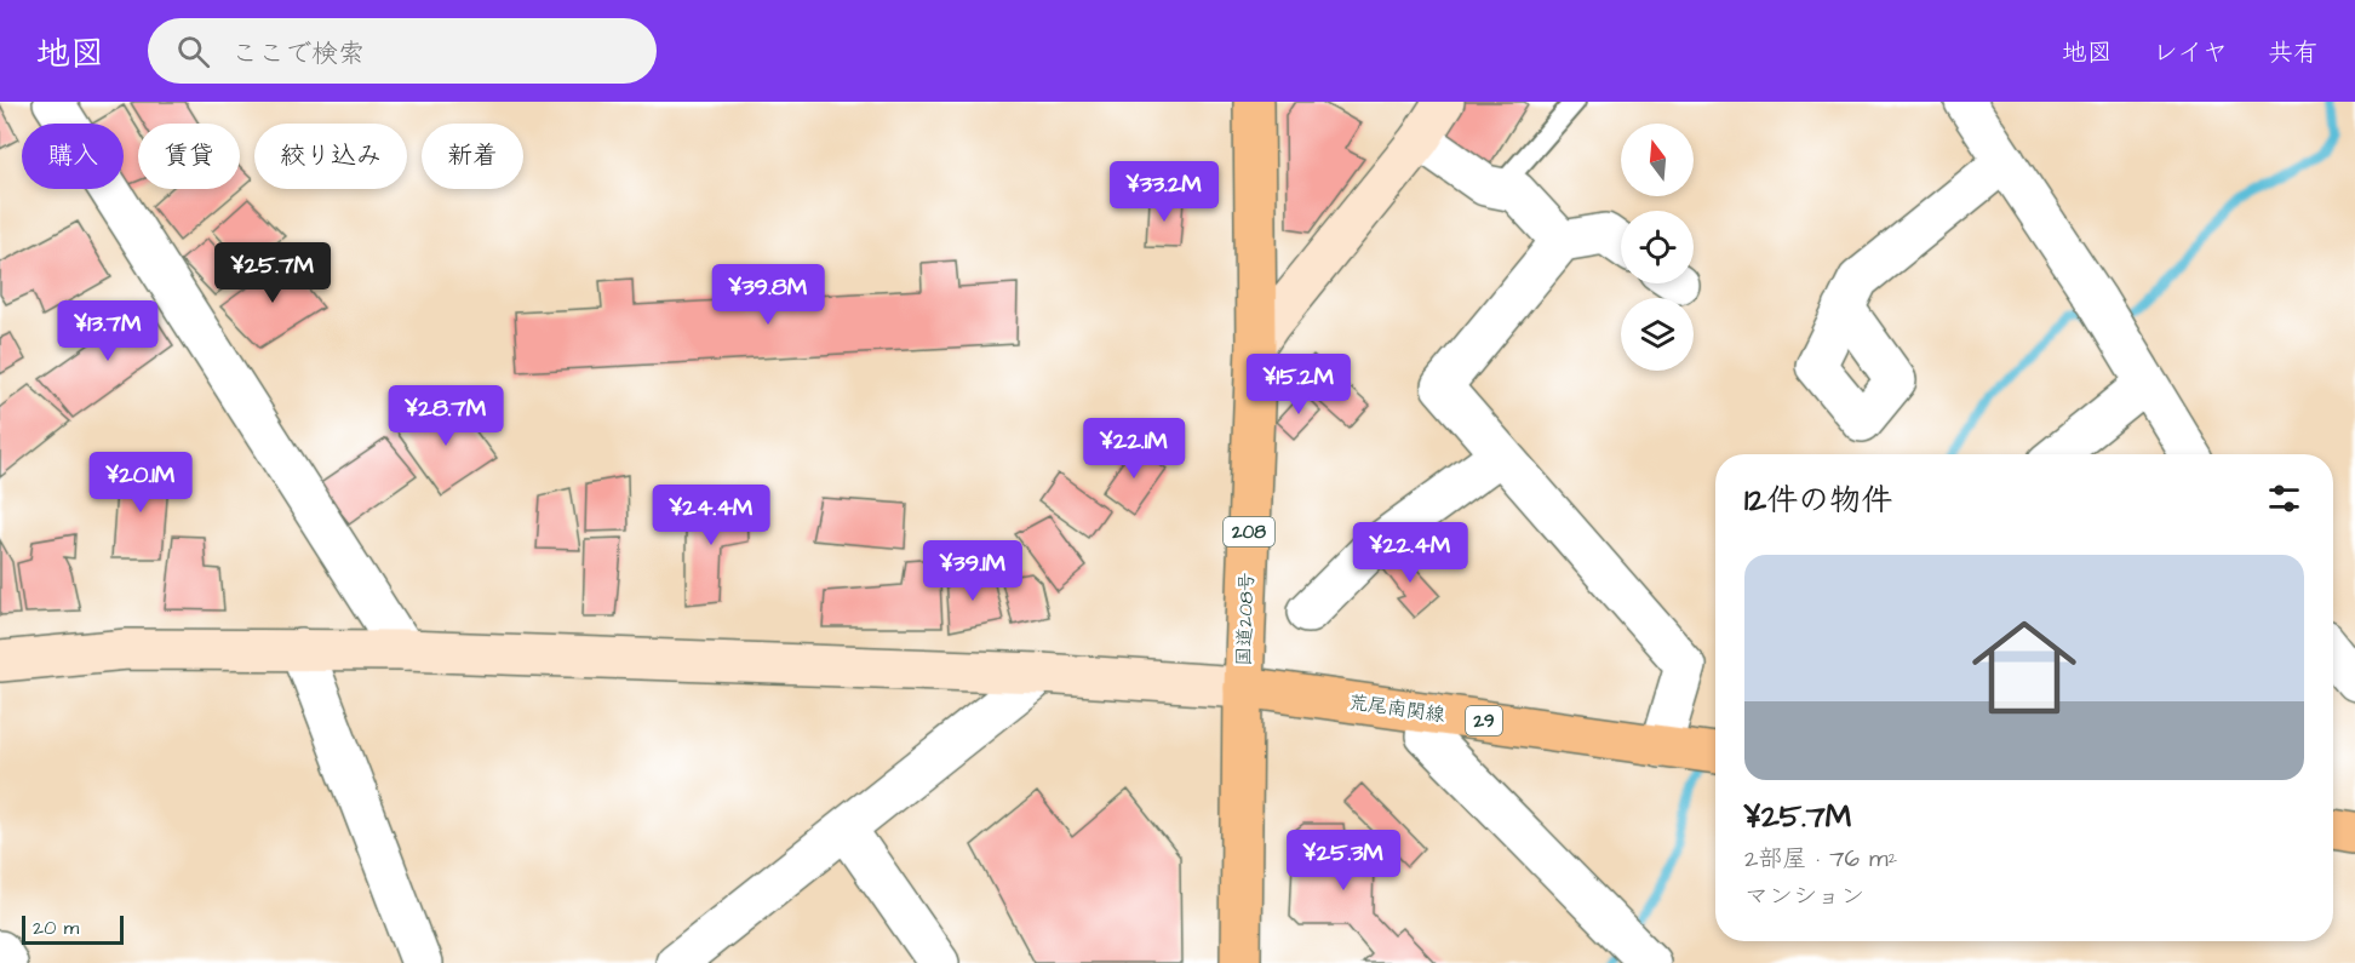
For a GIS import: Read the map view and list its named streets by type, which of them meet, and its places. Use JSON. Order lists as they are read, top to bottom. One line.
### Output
{"streets":{"main road":["208","国道208号","荒尾南関線","29"]},"crossings":[["国道208号","荒尾南関線"]],"scale_bar":"20 m","north":"top","page":{"header":"地図","search":"ここで検索","nav":["地図","レイヤ","共有"],"chip":["購入","賃貸","絞り込み","新着"],"price":["¥33.2M","¥25.7M","¥39.8M","¥13.7M","¥15.2M","¥28.7M","¥22.1M","¥20.1M","¥24.4M","¥22.4M","¥39.1M","¥25.3M"],"heading":"12件の物件","list":[{"name":"¥25.7M","note":"2部屋 · 76 m² · マンション"}],"scale":"20 m"}}
